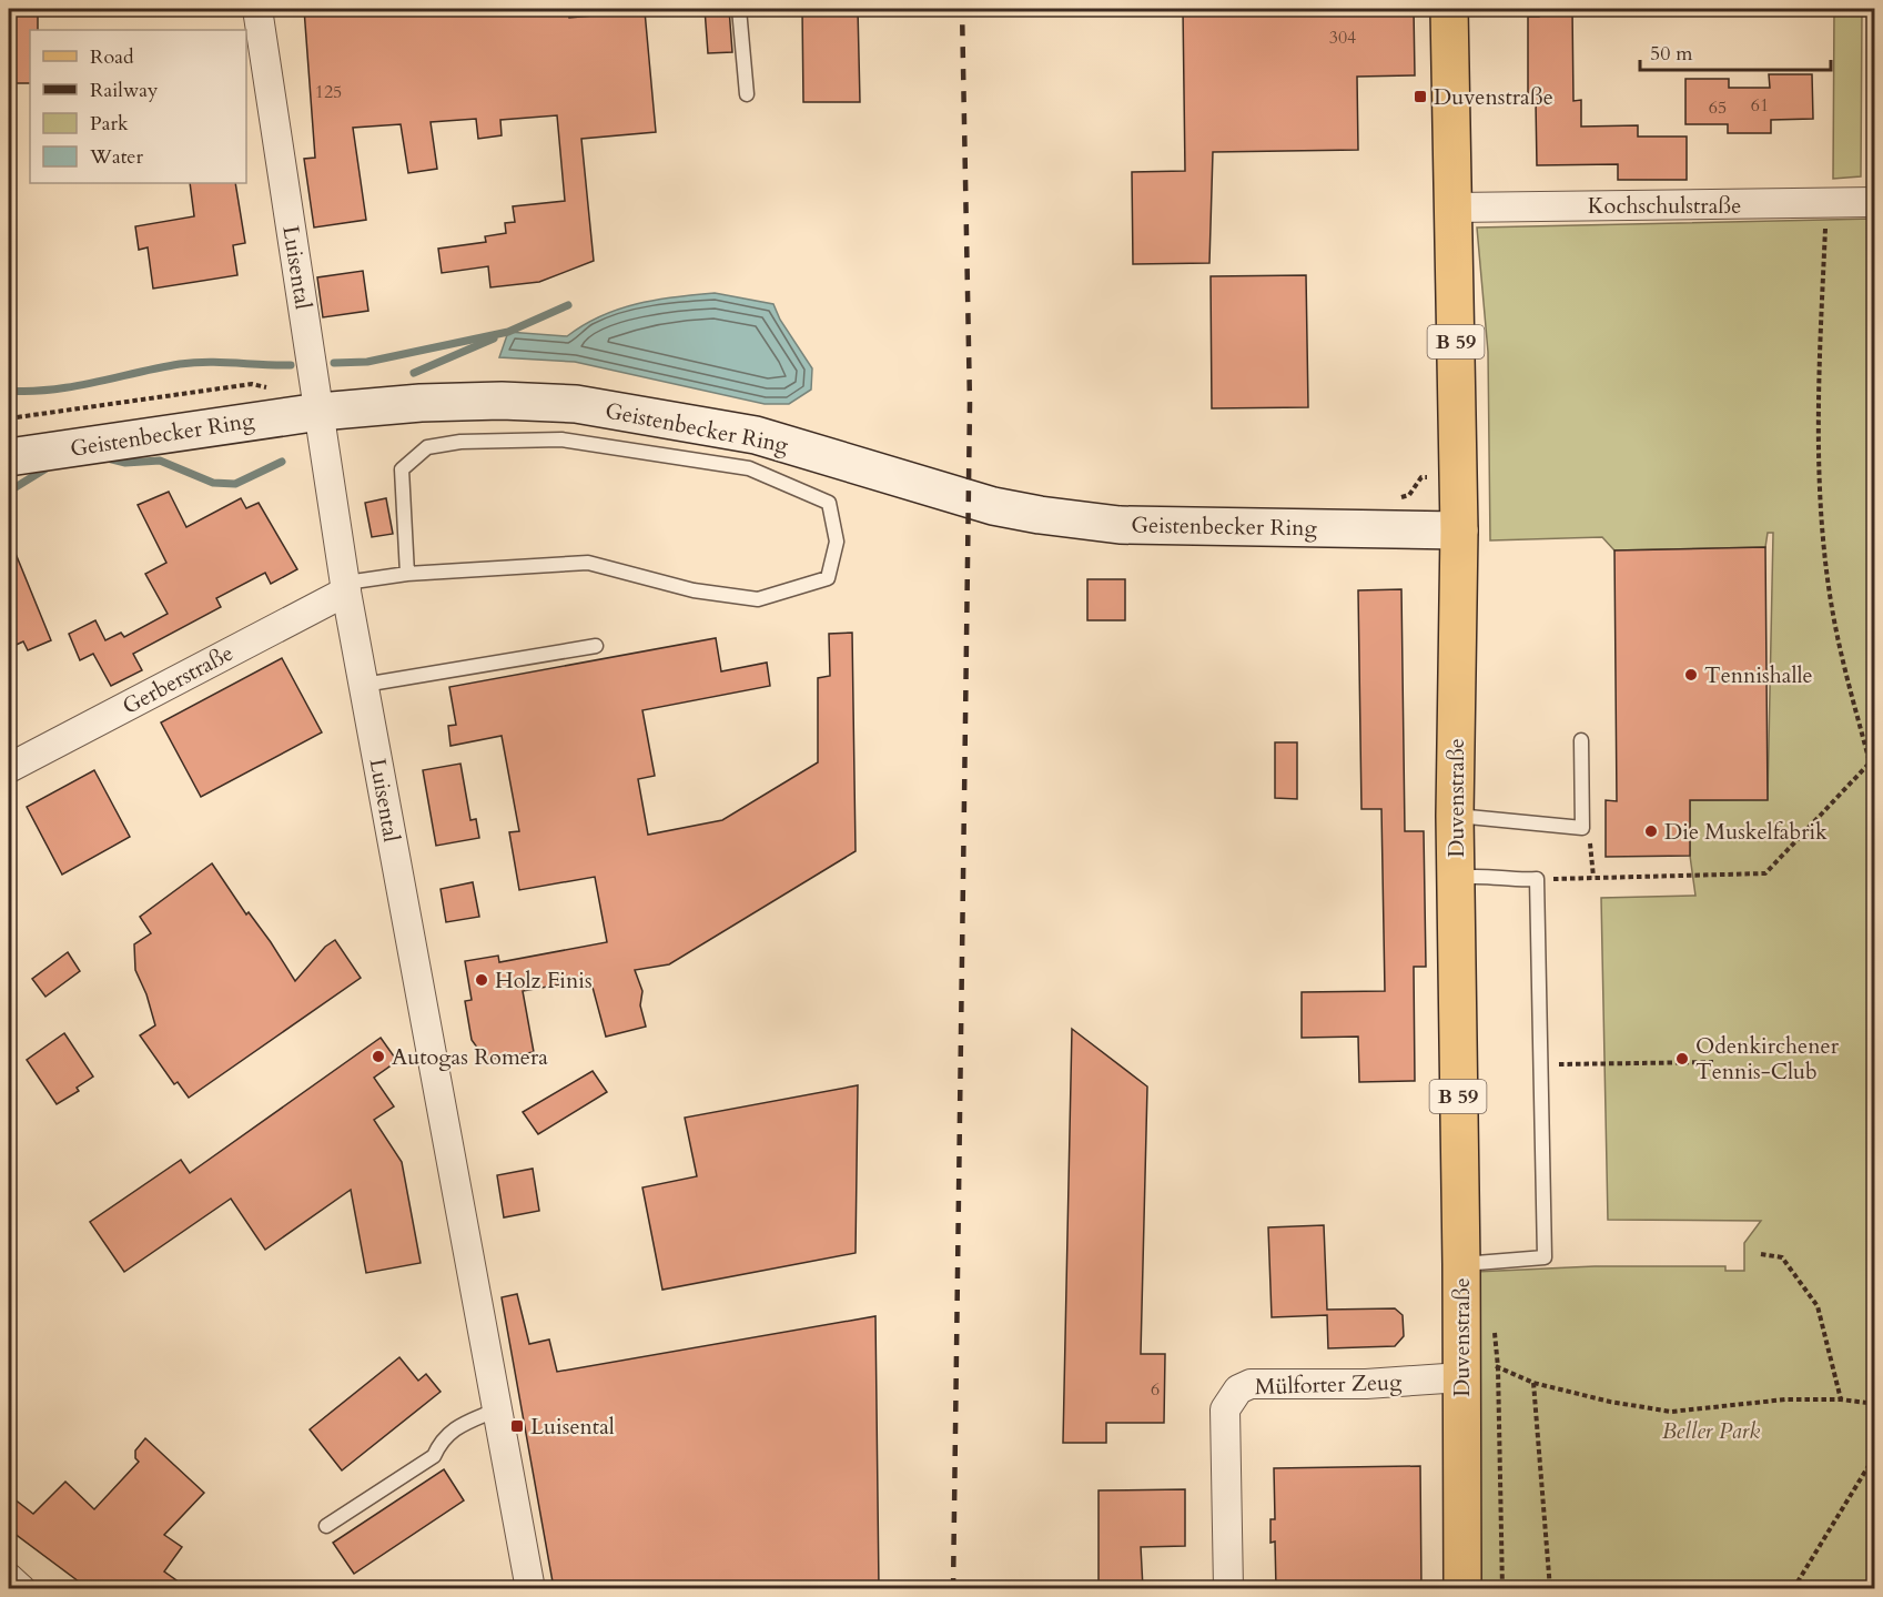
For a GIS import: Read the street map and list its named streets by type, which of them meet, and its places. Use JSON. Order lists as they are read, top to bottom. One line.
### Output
{"streets":{"main road":["B 59","Geistenbecker Ring","Duvenstraße"],"street":["Kochschulstraße","Luisental","Gerberstraße","Mülforter Zeug"]},"crossings":[["Kochschulstraße","Duvenstraße"],["Luisental","Geistenbecker Ring"],["Luisental","Gerberstraße"],["Geistenbecker Ring","Duvenstraße"],["Duvenstraße","Mülforter Zeug"]],"parks":["Beller Park"],"places":{"transit":["Duvenstraße","Luisental"],"other":["Tennishalle","Die Muskelfabrik","Holz Finis","Autogas Romera","Odenkirchener Tennis-Club"]},"house_numbers":["304","125","61","65","6"],"legend":["Road","Railway","Park","Water"],"scale_bar":"50 m"}
